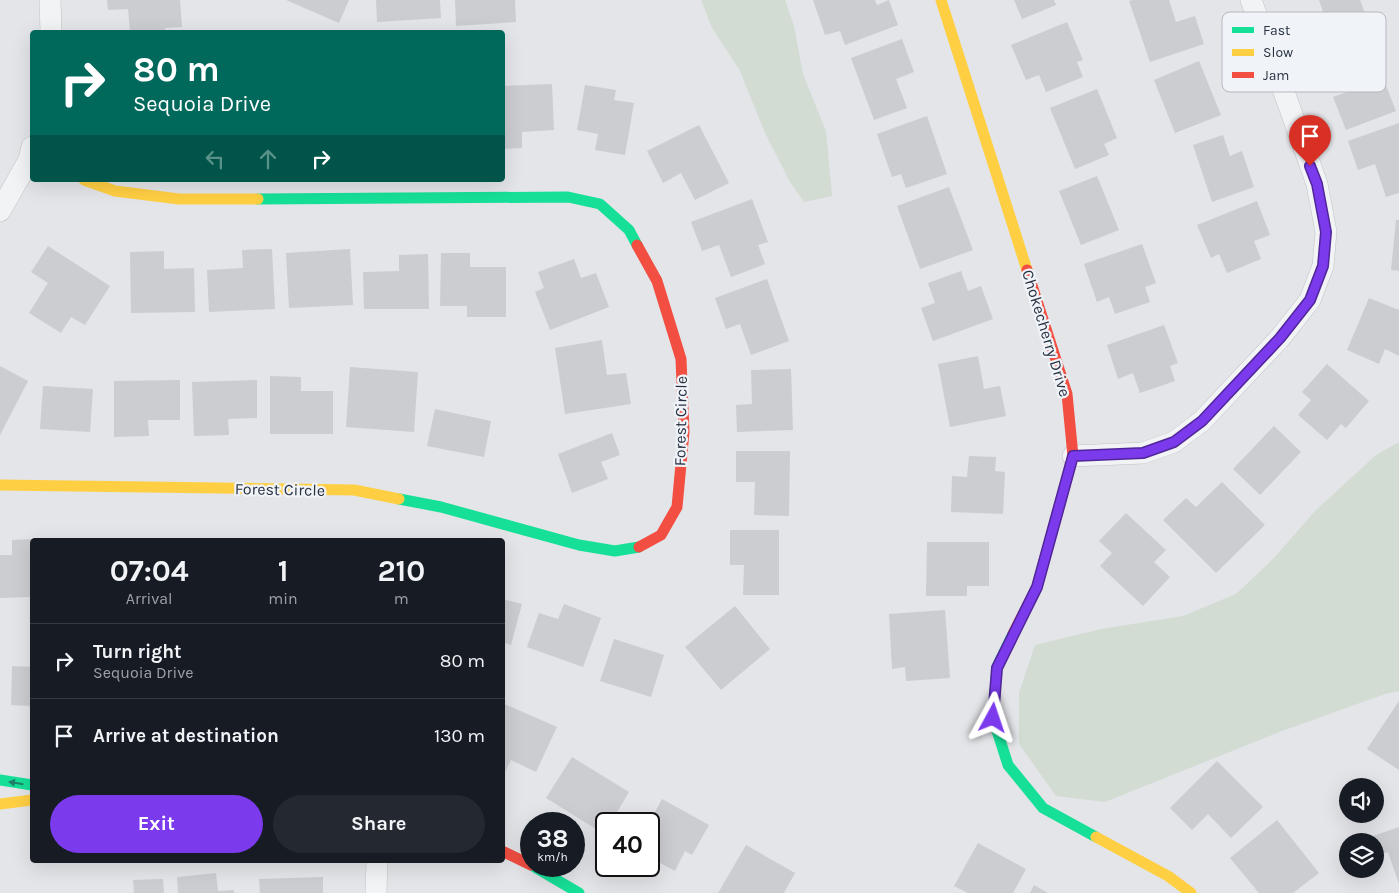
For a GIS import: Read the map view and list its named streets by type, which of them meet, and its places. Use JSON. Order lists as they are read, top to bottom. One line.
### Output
{"streets":{"street":["Chokecherry Drive","Forest Circle"]},"legend":["Fast","Slow","Jam"],"page":{"turn":["80 m","Sequoia Drive"],"eta":["07:04","Arrival","1","min","210","m"],"list":[{"name":"Turn right","note":"Sequoia Drive","value":"80 m"},{"name":"Arrive at destination","value":"130 m"}],"buttons":["Exit","Share"],"speed":"38 km/h","limit":"40"}}
